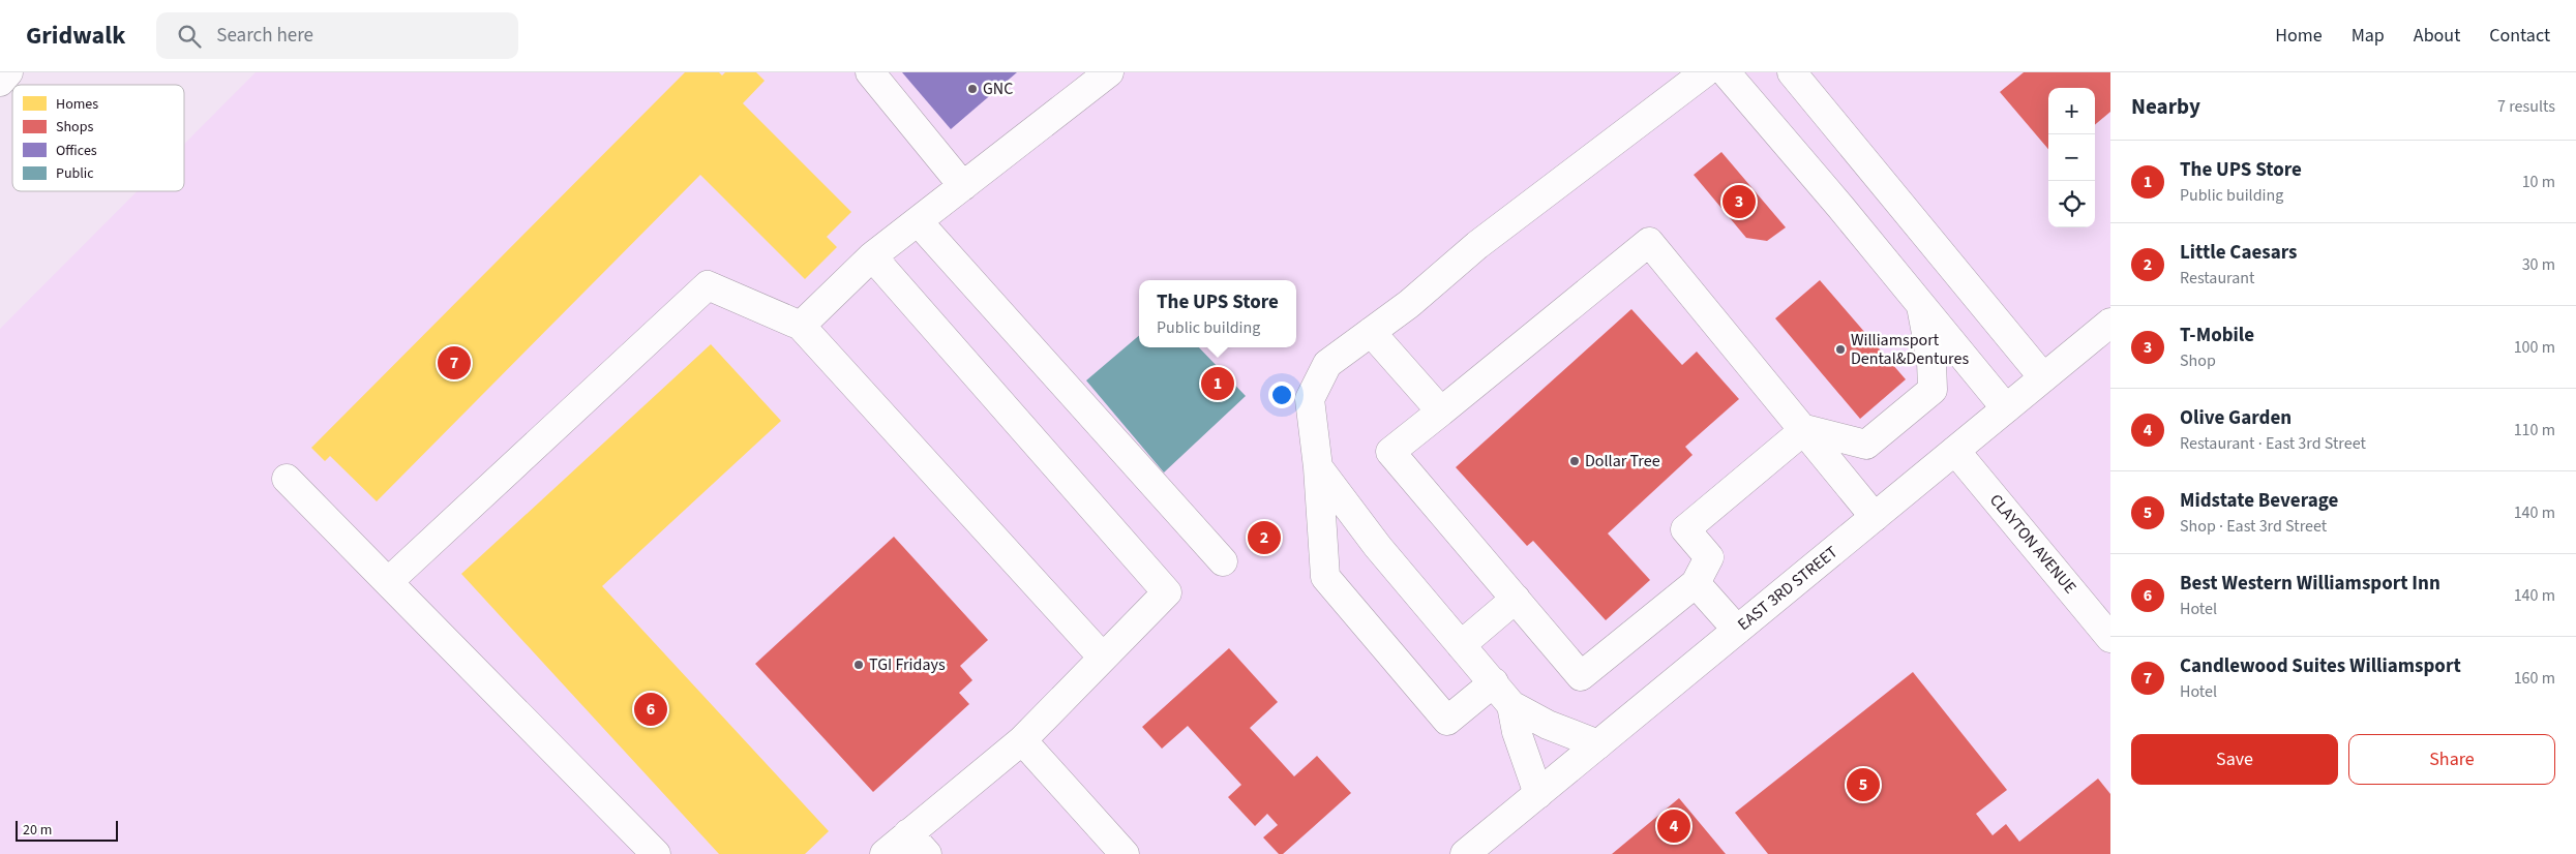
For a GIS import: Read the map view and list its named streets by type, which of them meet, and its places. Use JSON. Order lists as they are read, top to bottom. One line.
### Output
{"streets":{"main road":["CLAYTON AVENUE","EAST 3RD STREET"]},"crossings":[["CLAYTON AVENUE","EAST 3RD STREET"]],"places":["GNC","Williamsport Dental&Dentures","Dollar Tree","TGI Fridays"],"legend":["Homes","Shops","Offices","Public"],"scale_bar":"20 m","page":{"header":"Gridwalk","search":"Search here","nav":["Home","Map","About","Contact"],"heading":["Nearby","7 results"],"map_buttons":["+","−"],"list":[{"mark":"1","name":"The UPS Store","note":"Public building","value":"10 m"},{"mark":"2","name":"Little Caesars","note":"Restaurant","value":"30 m"},{"mark":"3","name":"T-Mobile","note":"Shop","value":"100 m"},{"mark":"4","name":"Olive Garden","note":"Restaurant · East 3rd Street","value":"110 m"},{"mark":"5","name":"Midstate Beverage","note":"Shop · East 3rd Street","value":"140 m"},{"mark":"6","name":"Best Western Williamsport Inn","note":"Hotel","value":"140 m"},{"mark":"7","name":"Candlewood Suites Williamsport","note":"Hotel","value":"160 m"}],"pins":["3","7","1","2","6","5","4"],"popup":["The UPS Store","Public building"],"buttons":["Save","Share"],"scale":"20 m"}}
